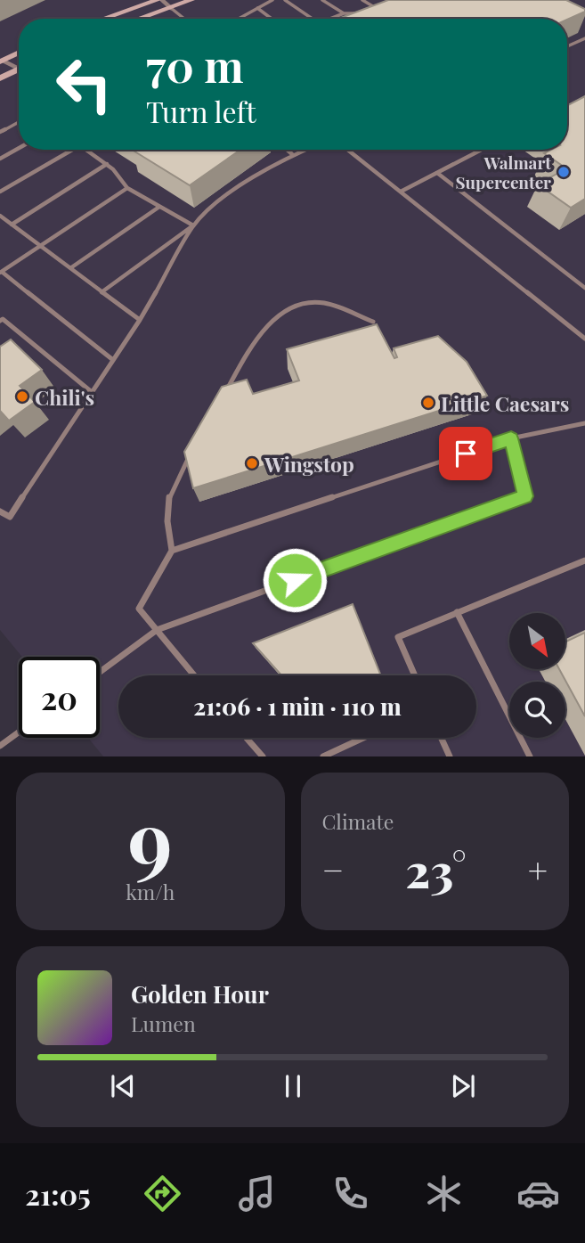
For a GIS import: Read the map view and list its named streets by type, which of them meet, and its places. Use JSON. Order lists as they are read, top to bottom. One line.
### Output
{"places":["Walmart Supercenter","Chili's","Little Caesars","Wingstop"],"north":"bottom right","page":{"turn":["70 m","Turn left"],"limit":"20","trip":"21:06 · 1 min · 110 m","tile":[["9","km/h"],"Climate"],"heat":["−","23°","+"],"song":["Golden Hour","Lumen"],"tabs":"21:05"}}
